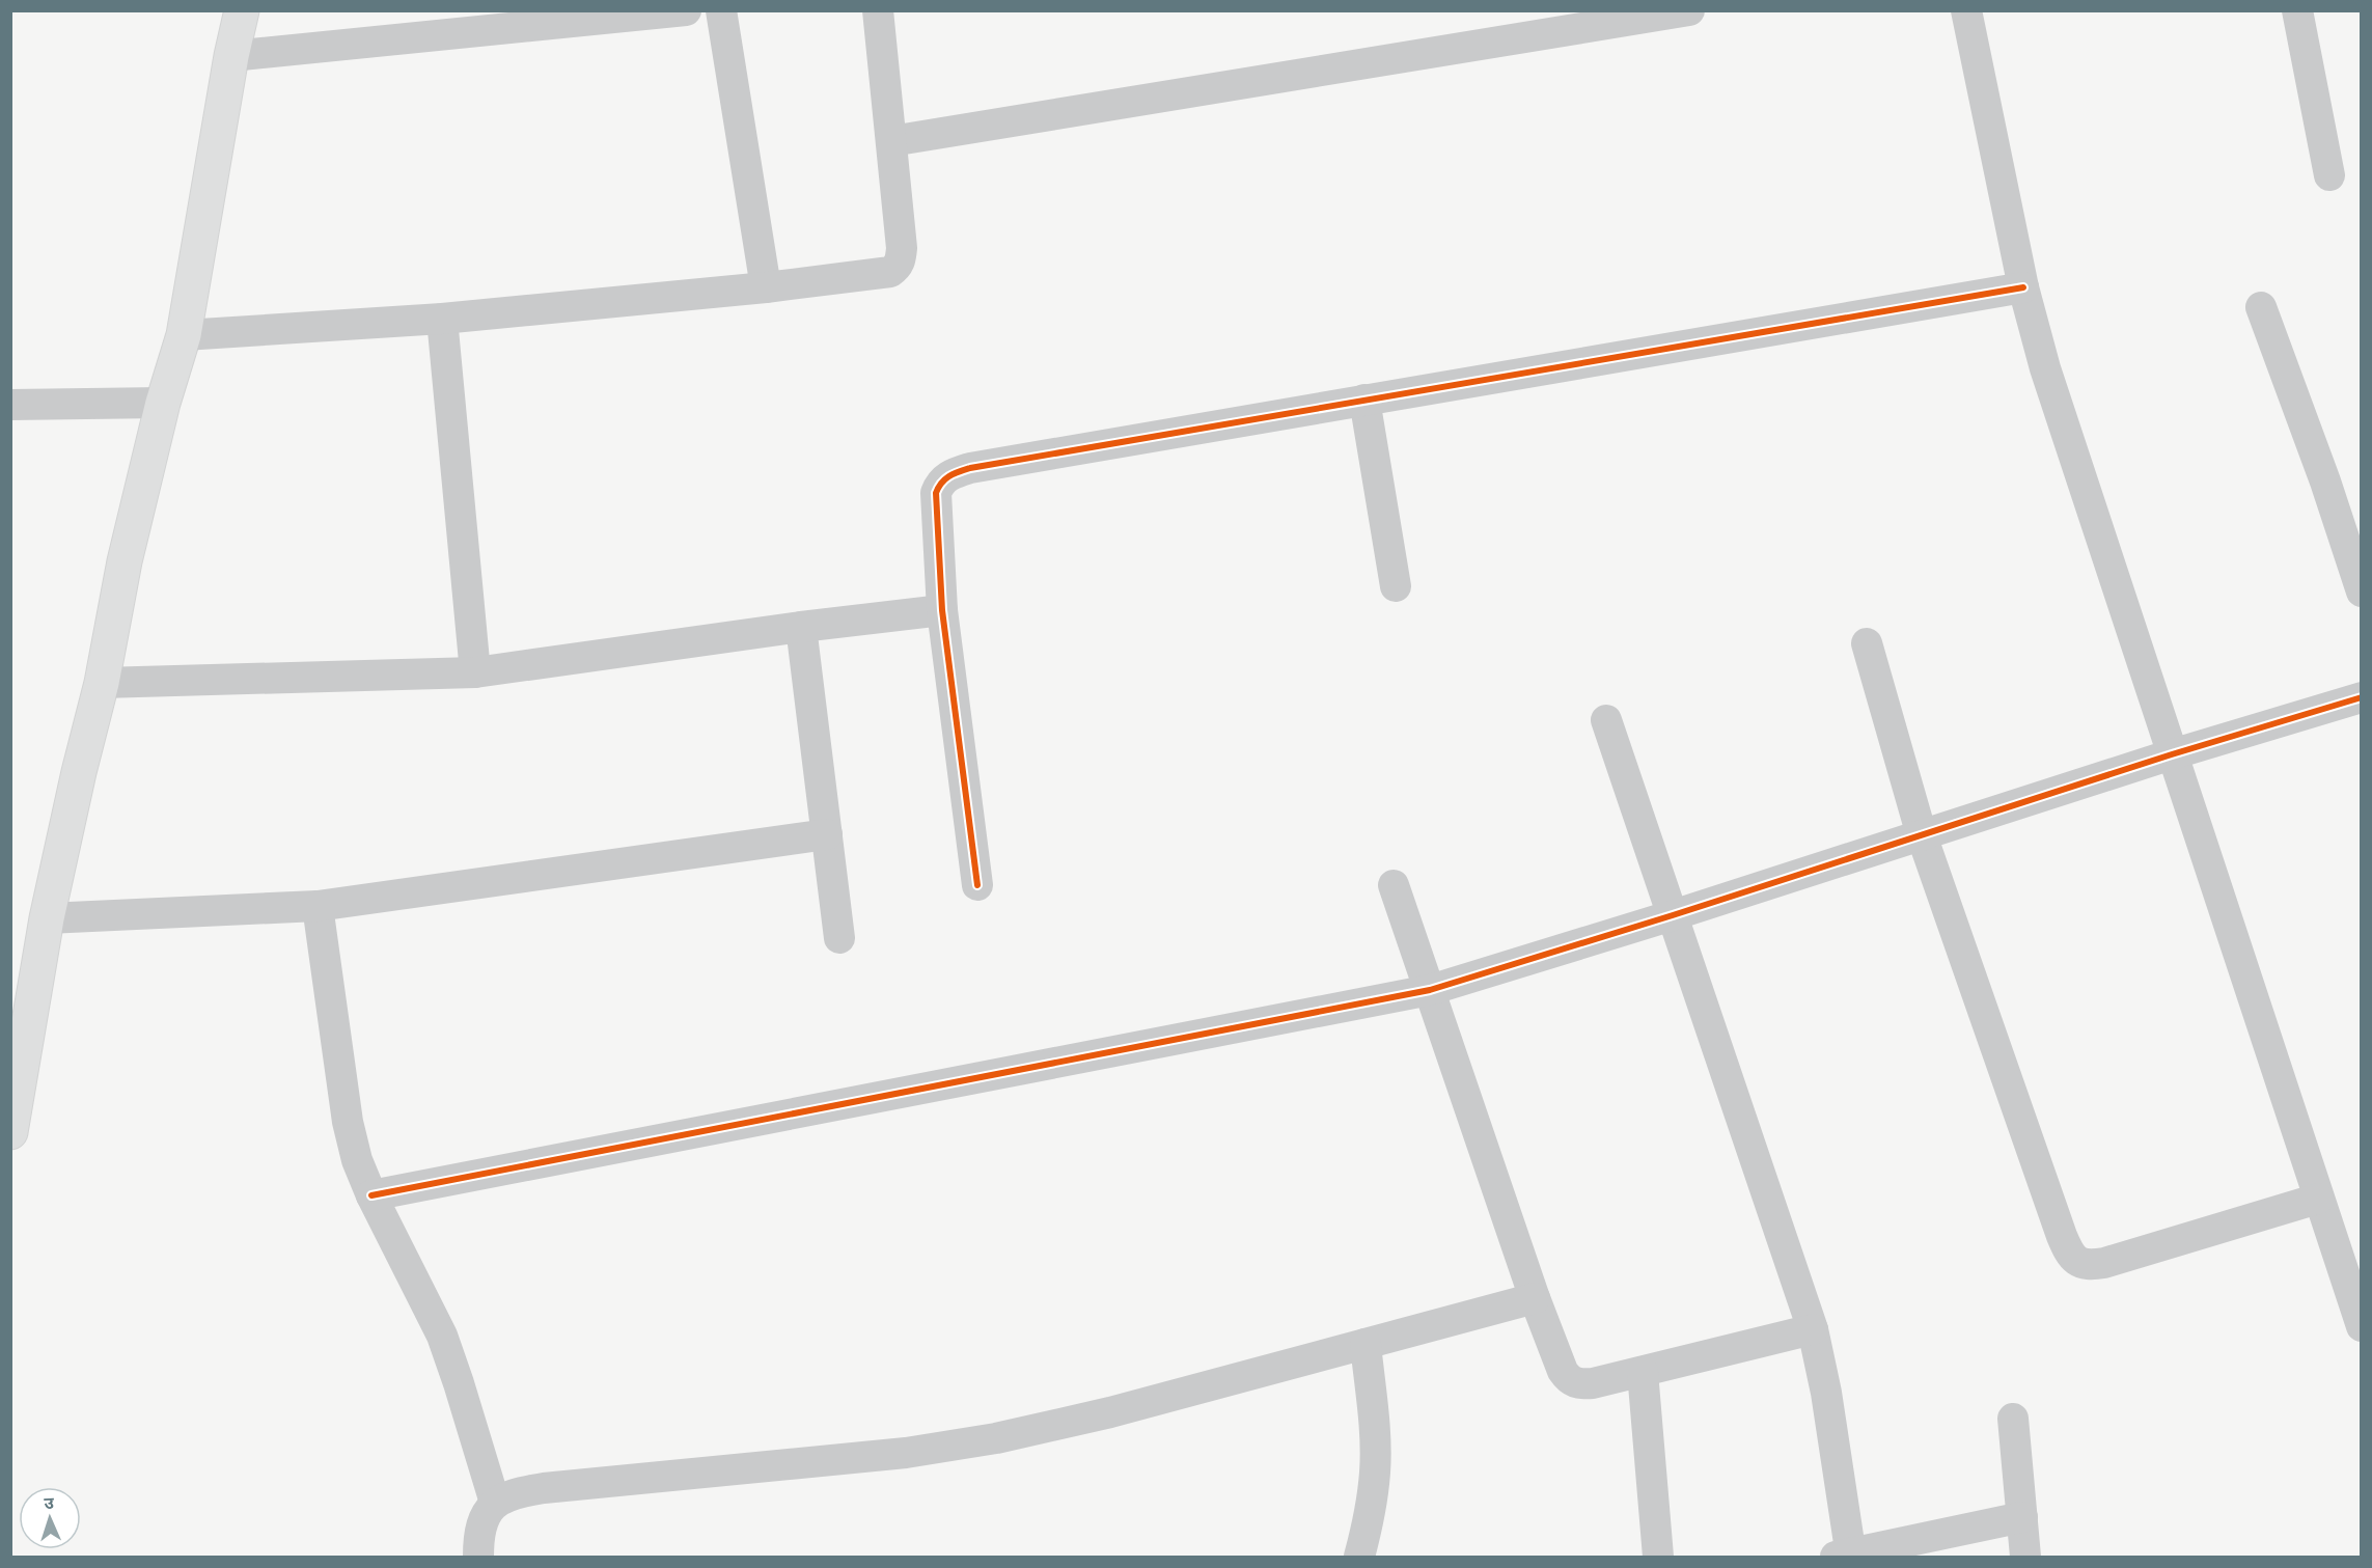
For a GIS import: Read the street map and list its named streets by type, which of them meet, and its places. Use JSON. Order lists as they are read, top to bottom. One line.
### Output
{"north":"top"}
